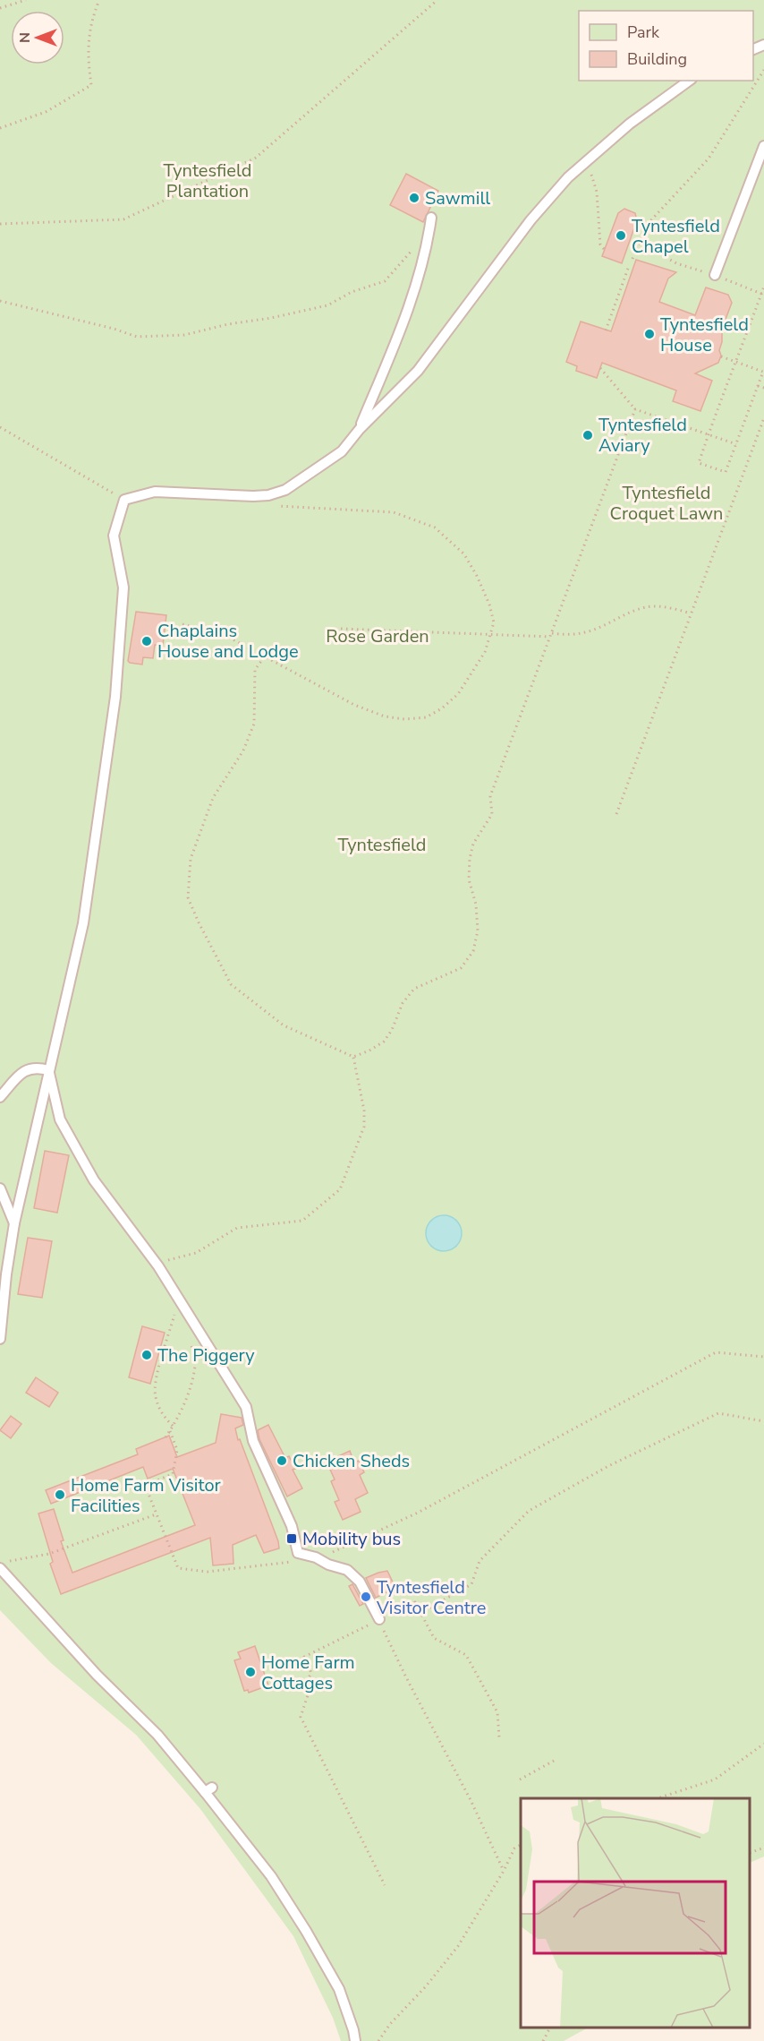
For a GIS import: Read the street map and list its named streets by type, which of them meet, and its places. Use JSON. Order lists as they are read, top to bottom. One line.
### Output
{"parks":["Tyntesfield Plantation","Tyntesfield Croquet Lawn","Rose Garden","Tyntesfield"],"places":{"other":["Sawmill","Tyntesfield Chapel","Tyntesfield House","Tyntesfield Aviary","Chaplains House and Lodge","The Piggery","Chicken Sheds","Home Farm Visitor Facilities","Tyntesfield Visitor Centre","Home Farm Cottages"],"transit":["Mobility bus"]},"legend":["Park","Building"],"north":"left"}
